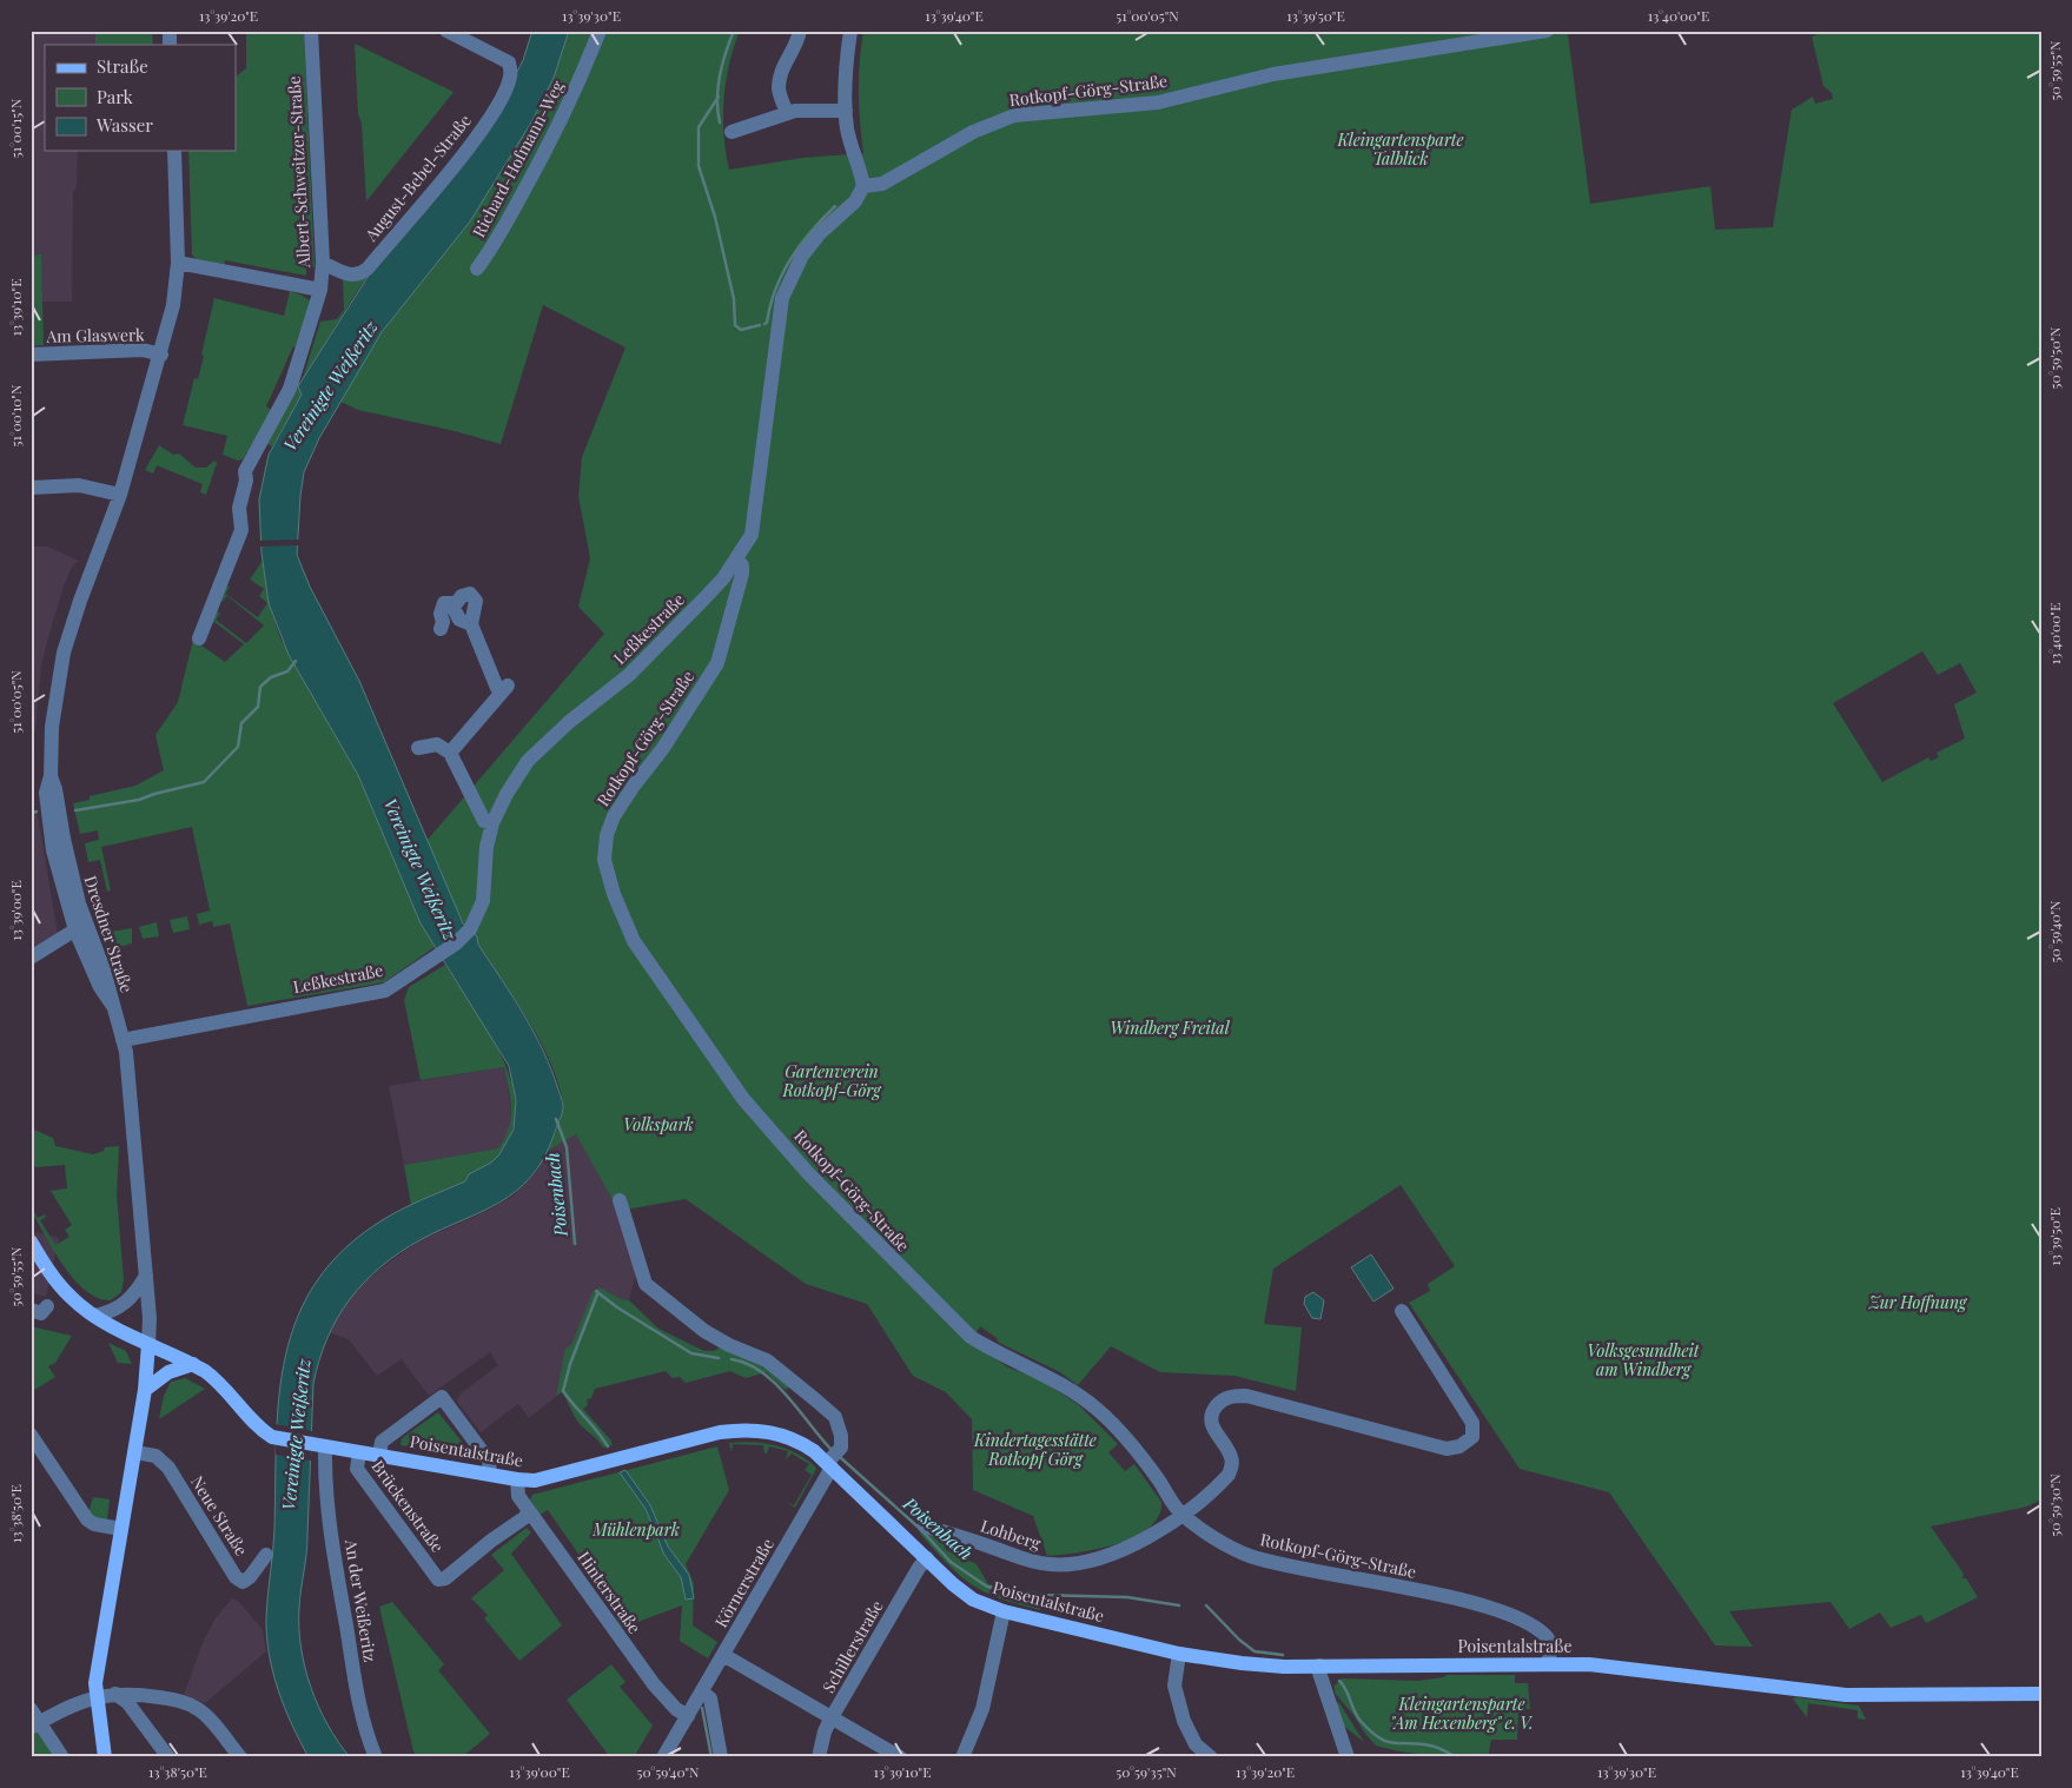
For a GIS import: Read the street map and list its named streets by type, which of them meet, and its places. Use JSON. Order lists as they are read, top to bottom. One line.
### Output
{"streets":{"main road":["Poisentalstraße"],"street":["Rotkopf-Görg-Straße","Richard-Hofmann-Weg","Albert-Schweitzer-Straße","August-Bebel-Straße","Am Glaswerk","Leßkestraße","Dresdner Straße","Brückenstraße","Neue Straße","Lohberg","Körnerstraße","Hinterstraße","An der Weißeritz","Schillerstraße"]},"crossings":[["Rotkopf-Görg-Straße","Leßkestraße"],["Rotkopf-Görg-Straße","Poisentalstraße"],["Rotkopf-Görg-Straße","Lohberg"],["Albert-Schweitzer-Straße","August-Bebel-Straße"],["Am Glaswerk","Dresdner Straße"],["Leßkestraße","Dresdner Straße"],["Dresdner Straße","Poisentalstraße"],["Poisentalstraße","Brückenstraße"],["Poisentalstraße","Körnerstraße"],["Poisentalstraße","Hinterstraße"],["Poisentalstraße","An der Weißeritz"],["Poisentalstraße","Schillerstraße"],["Brückenstraße","Hinterstraße"],["Körnerstraße","Hinterstraße"]],"water":["Vereinigte Weißeritz","Poisenbach"],"parks":["Kleingartensparte Talblick","Windberg Freital","Gartenverein Rotkopf-Görg","Volkspark","Zur Hoffnung","Volksgesundheit am Windberg","Kindertagesstätte Rotkopf Görg","Mühlenpark","Kleingartensparte \"Am Hexenberg\" e. V."],"legend":["Straße","Park","Wasser"],"coordinates":["13°39'20\"E","13°39'30\"E","13°39'40\"E","51°00'05\"N","13°39'50\"E","13°40'00\"E","50°59'55\"N","51°00'15\"N","13°39'10\"E","50°59'50\"N","51°00'10\"N","13°39'00\"E","50°59'40\"N","50°59'30\"N","13°38'50\"E","50°59'35\"N"]}
